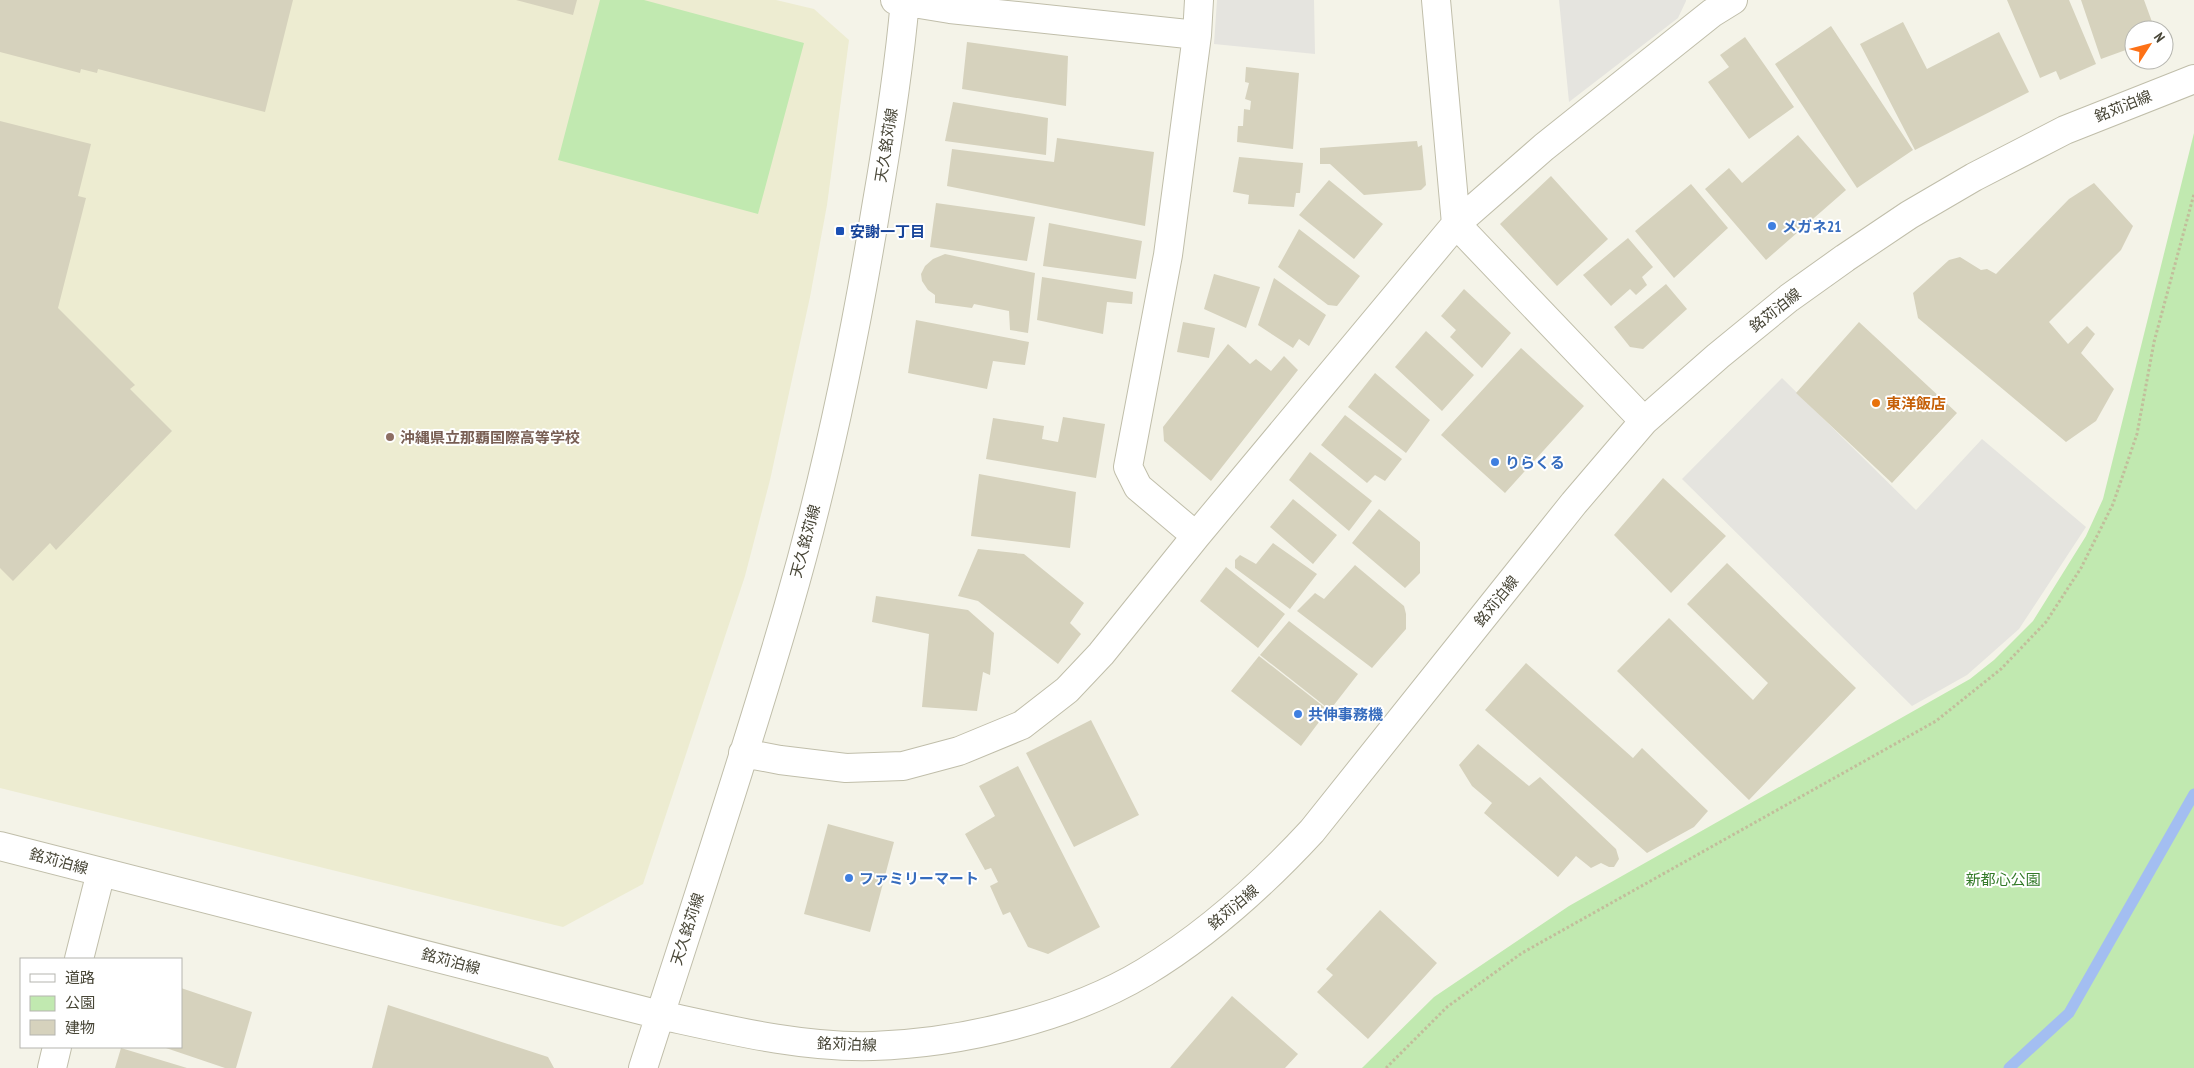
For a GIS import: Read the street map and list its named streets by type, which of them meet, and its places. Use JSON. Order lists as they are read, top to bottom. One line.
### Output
{"streets":{"street":["銘苅泊線","天久銘苅線"]},"crossings":[["銘苅泊線","天久銘苅線"]],"parks":["新都心公園"],"places":{"other":["メガネ21","東洋飯店","沖縄県立那覇国際高等学校","りらくる","共伸事務機","ファミリーマート"],"transit":["安謝一丁目"]},"legend":["道路","公園","建物"],"north":"top right"}
